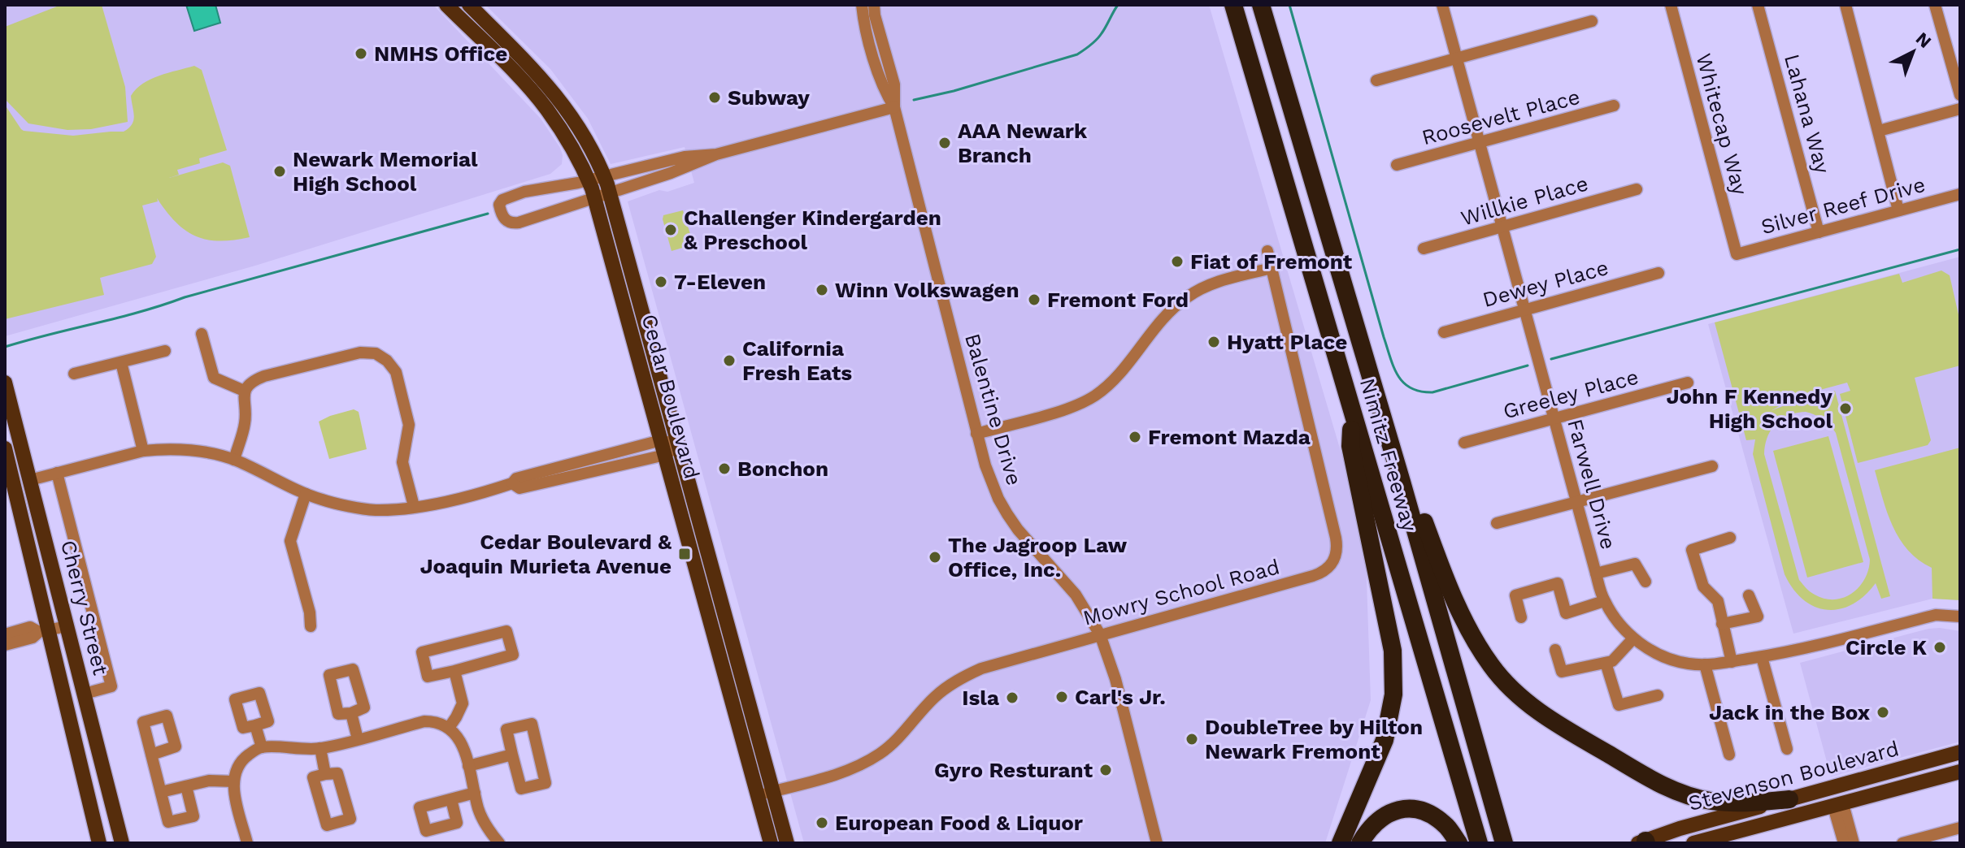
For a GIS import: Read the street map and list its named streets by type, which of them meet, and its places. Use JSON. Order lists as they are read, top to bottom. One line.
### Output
{"streets":{"highway":["Nimitz Freeway"],"main road":["Cedar Boulevard","Cherry Street","Stevenson Boulevard"],"street":["Lahana Way","Roosevelt Place","Whitecap Way","Willkie Place","Silver Reef Drive","Dewey Place","Greeley Place","Balentine Drive","Farwell Drive","Mowry School Road"]},"crossings":[["Lahana Way","Silver Reef Drive"],["Roosevelt Place","Farwell Drive"],["Whitecap Way","Silver Reef Drive"],["Willkie Place","Farwell Drive"],["Dewey Place","Farwell Drive"],["Greeley Place","Farwell Drive"],["Cedar Boulevard","Mowry School Road"],["Balentine Drive","Mowry School Road"]],"places":{"other":["NMHS Office","Subway","AAA Newark Branch","Newark Memorial High School","Challenger Kindergarden & Preschool","Fiat of Fremont","7-Eleven","Winn Volkswagen","Fremont Ford","Hyatt Place","California Fresh Eats","John F Kennedy High School","Fremont Mazda","Bonchon","The Jagroop Law Office, Inc.","Circle K","Carl's Jr.","Isla","Jack in the Box","DoubleTree by Hilton Newark Fremont","Gyro Resturant","European Food & Liquor"],"transit":["Cedar Boulevard & Joaquin Murieta Avenue"]},"north":"top right"}
